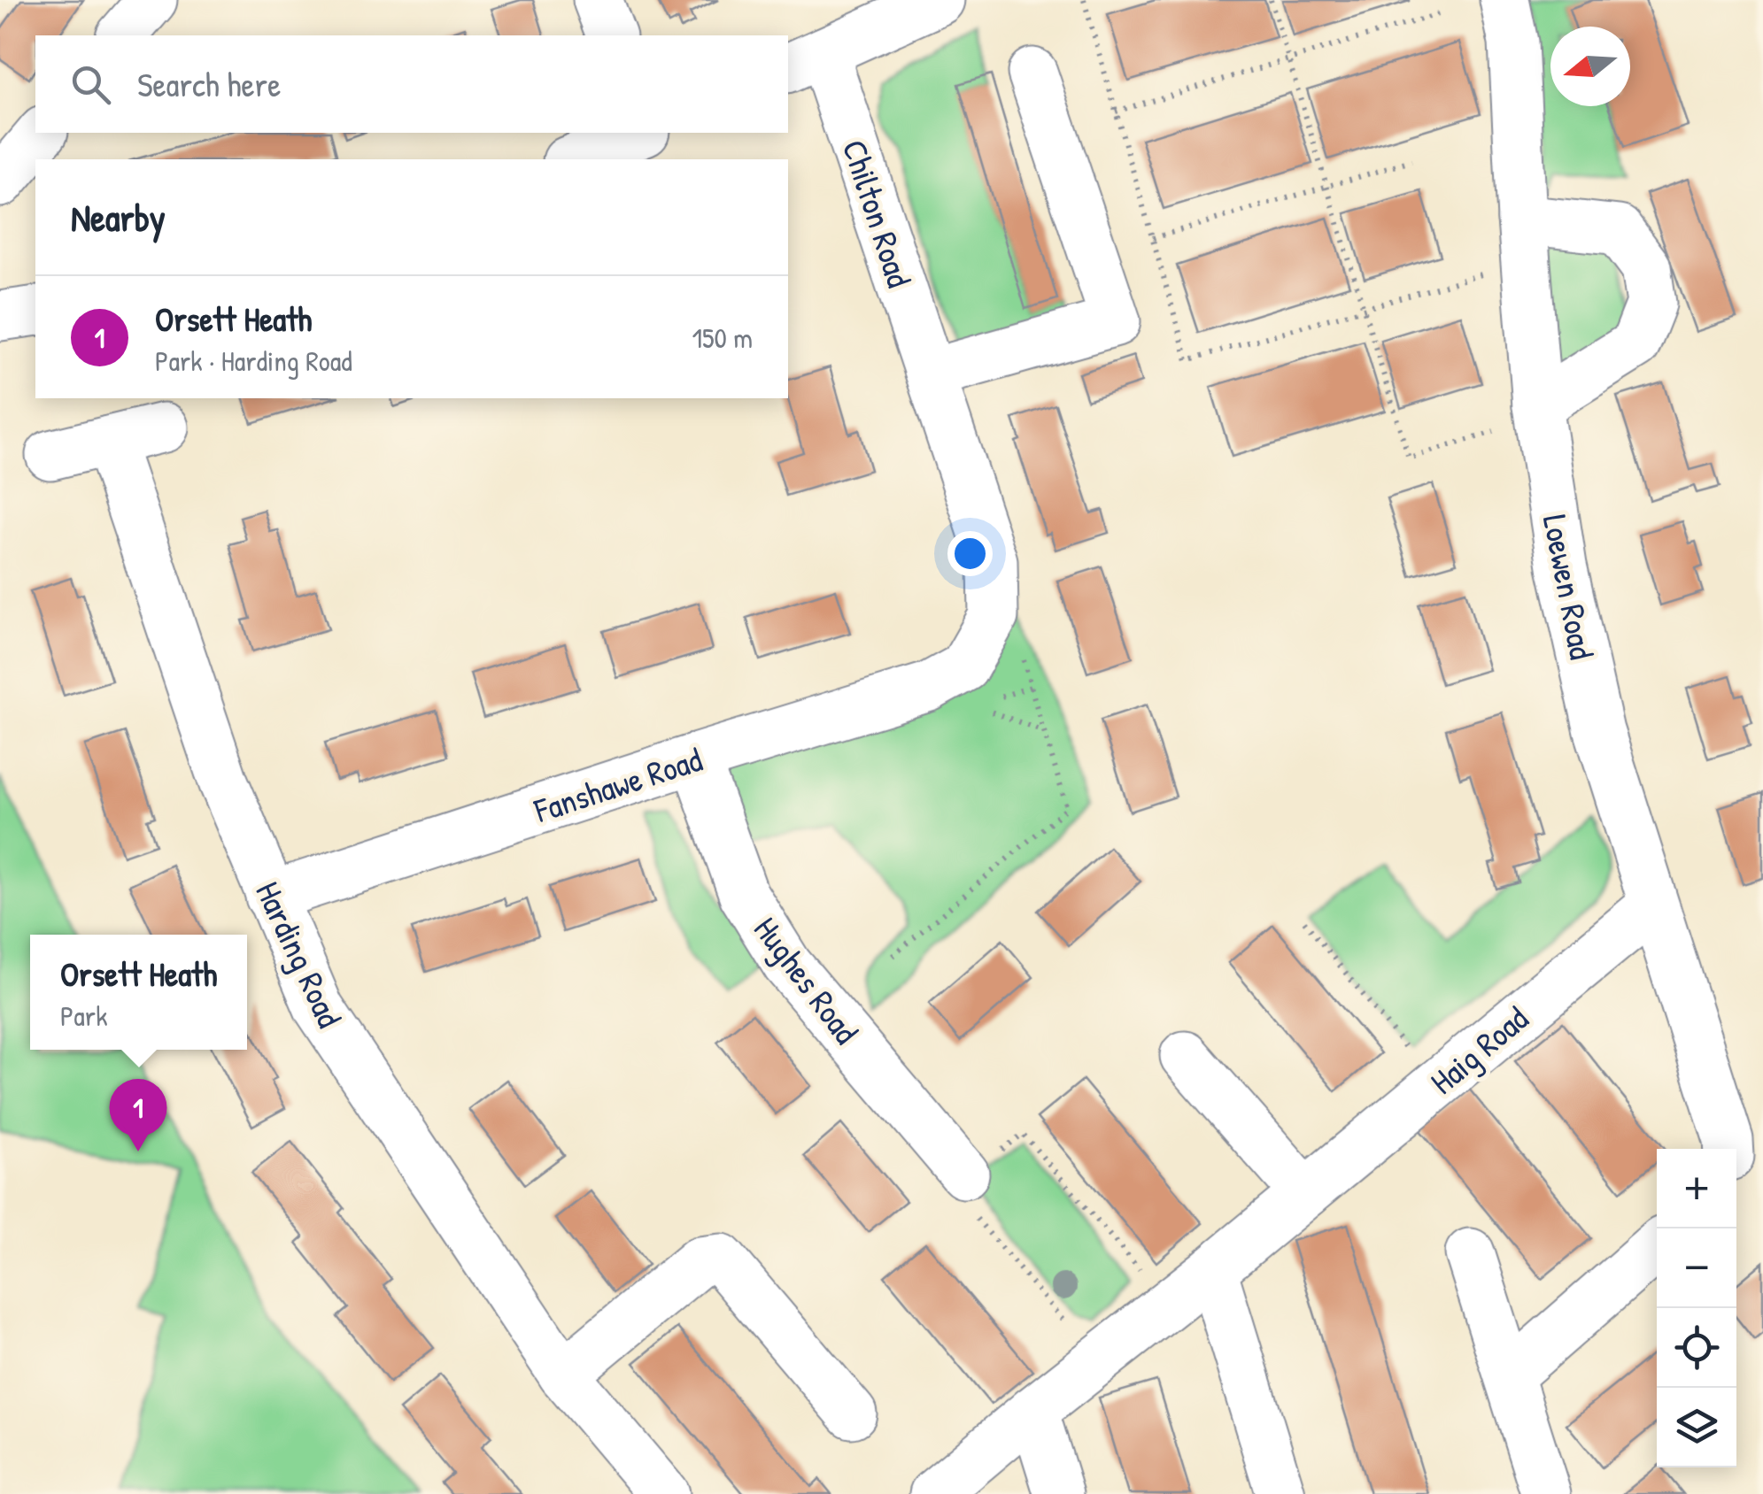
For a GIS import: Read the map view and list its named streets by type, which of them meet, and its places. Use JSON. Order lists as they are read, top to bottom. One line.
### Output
{"streets":{"street":["Chilton Road","Loewen Road","Fanshawe Road","Harding Road","Hughes Road","Haig Road"]},"crossings":[["Chilton Road","Fanshawe Road"],["Loewen Road","Haig Road"],["Fanshawe Road","Harding Road"],["Fanshawe Road","Hughes Road"]],"north":"left","page":{"search":"Search here","heading":"Nearby","list":[{"mark":"1","name":"Orsett Heath","note":"Park · Harding Road","value":"150 m"}],"popup":["Orsett Heath","Park"],"pins":"1","map_buttons":["+","−"]}}
